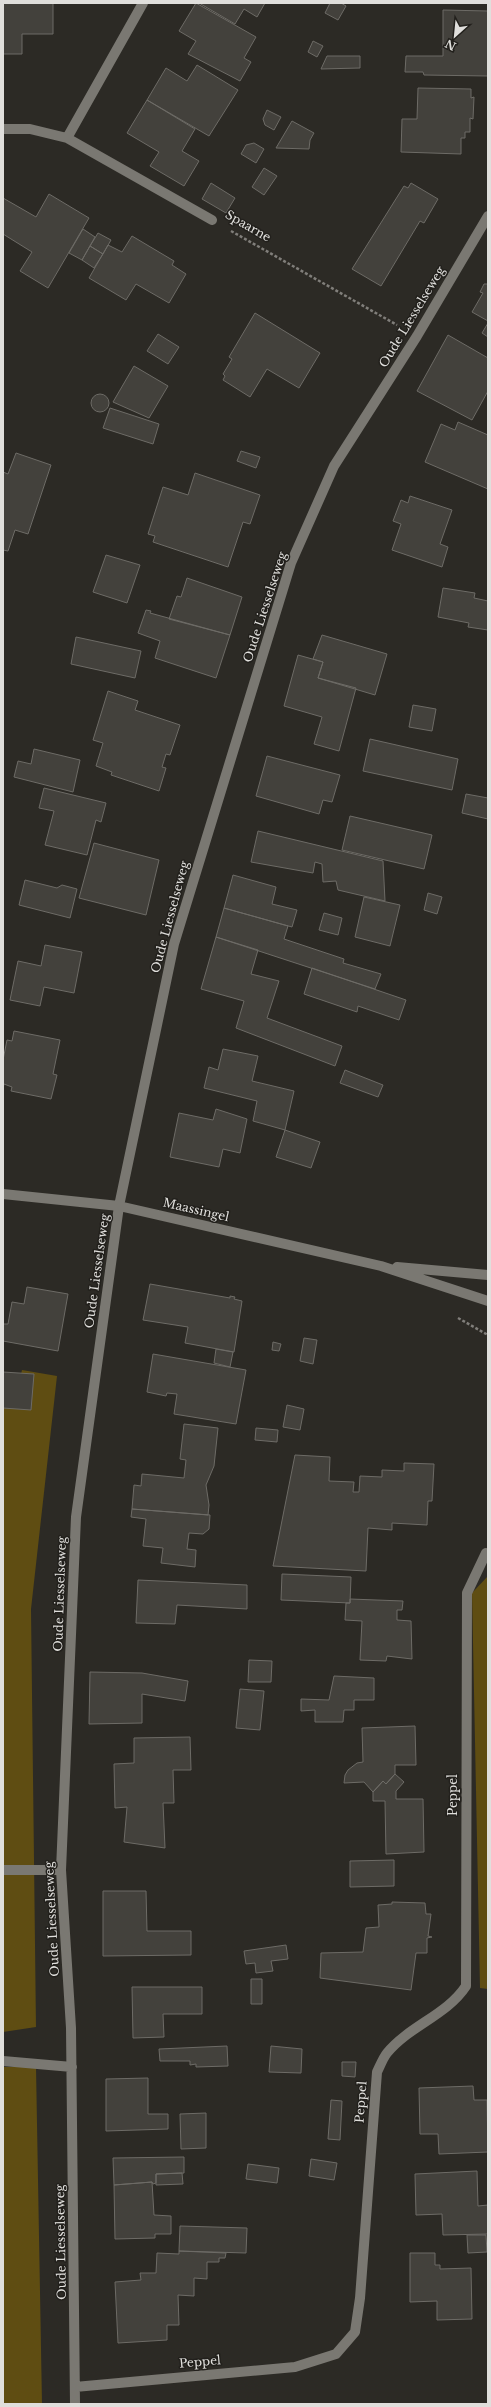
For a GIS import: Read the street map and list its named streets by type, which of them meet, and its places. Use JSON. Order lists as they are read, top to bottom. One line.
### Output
{"streets":{"street":["Spaarne","Oude Liesselseweg","Maassingel","Peppel"]},"crossings":[["Spaarne","Oude Liesselseweg"],["Oude Liesselseweg","Maassingel"],["Oude Liesselseweg","Peppel"]],"north":"bottom left"}
